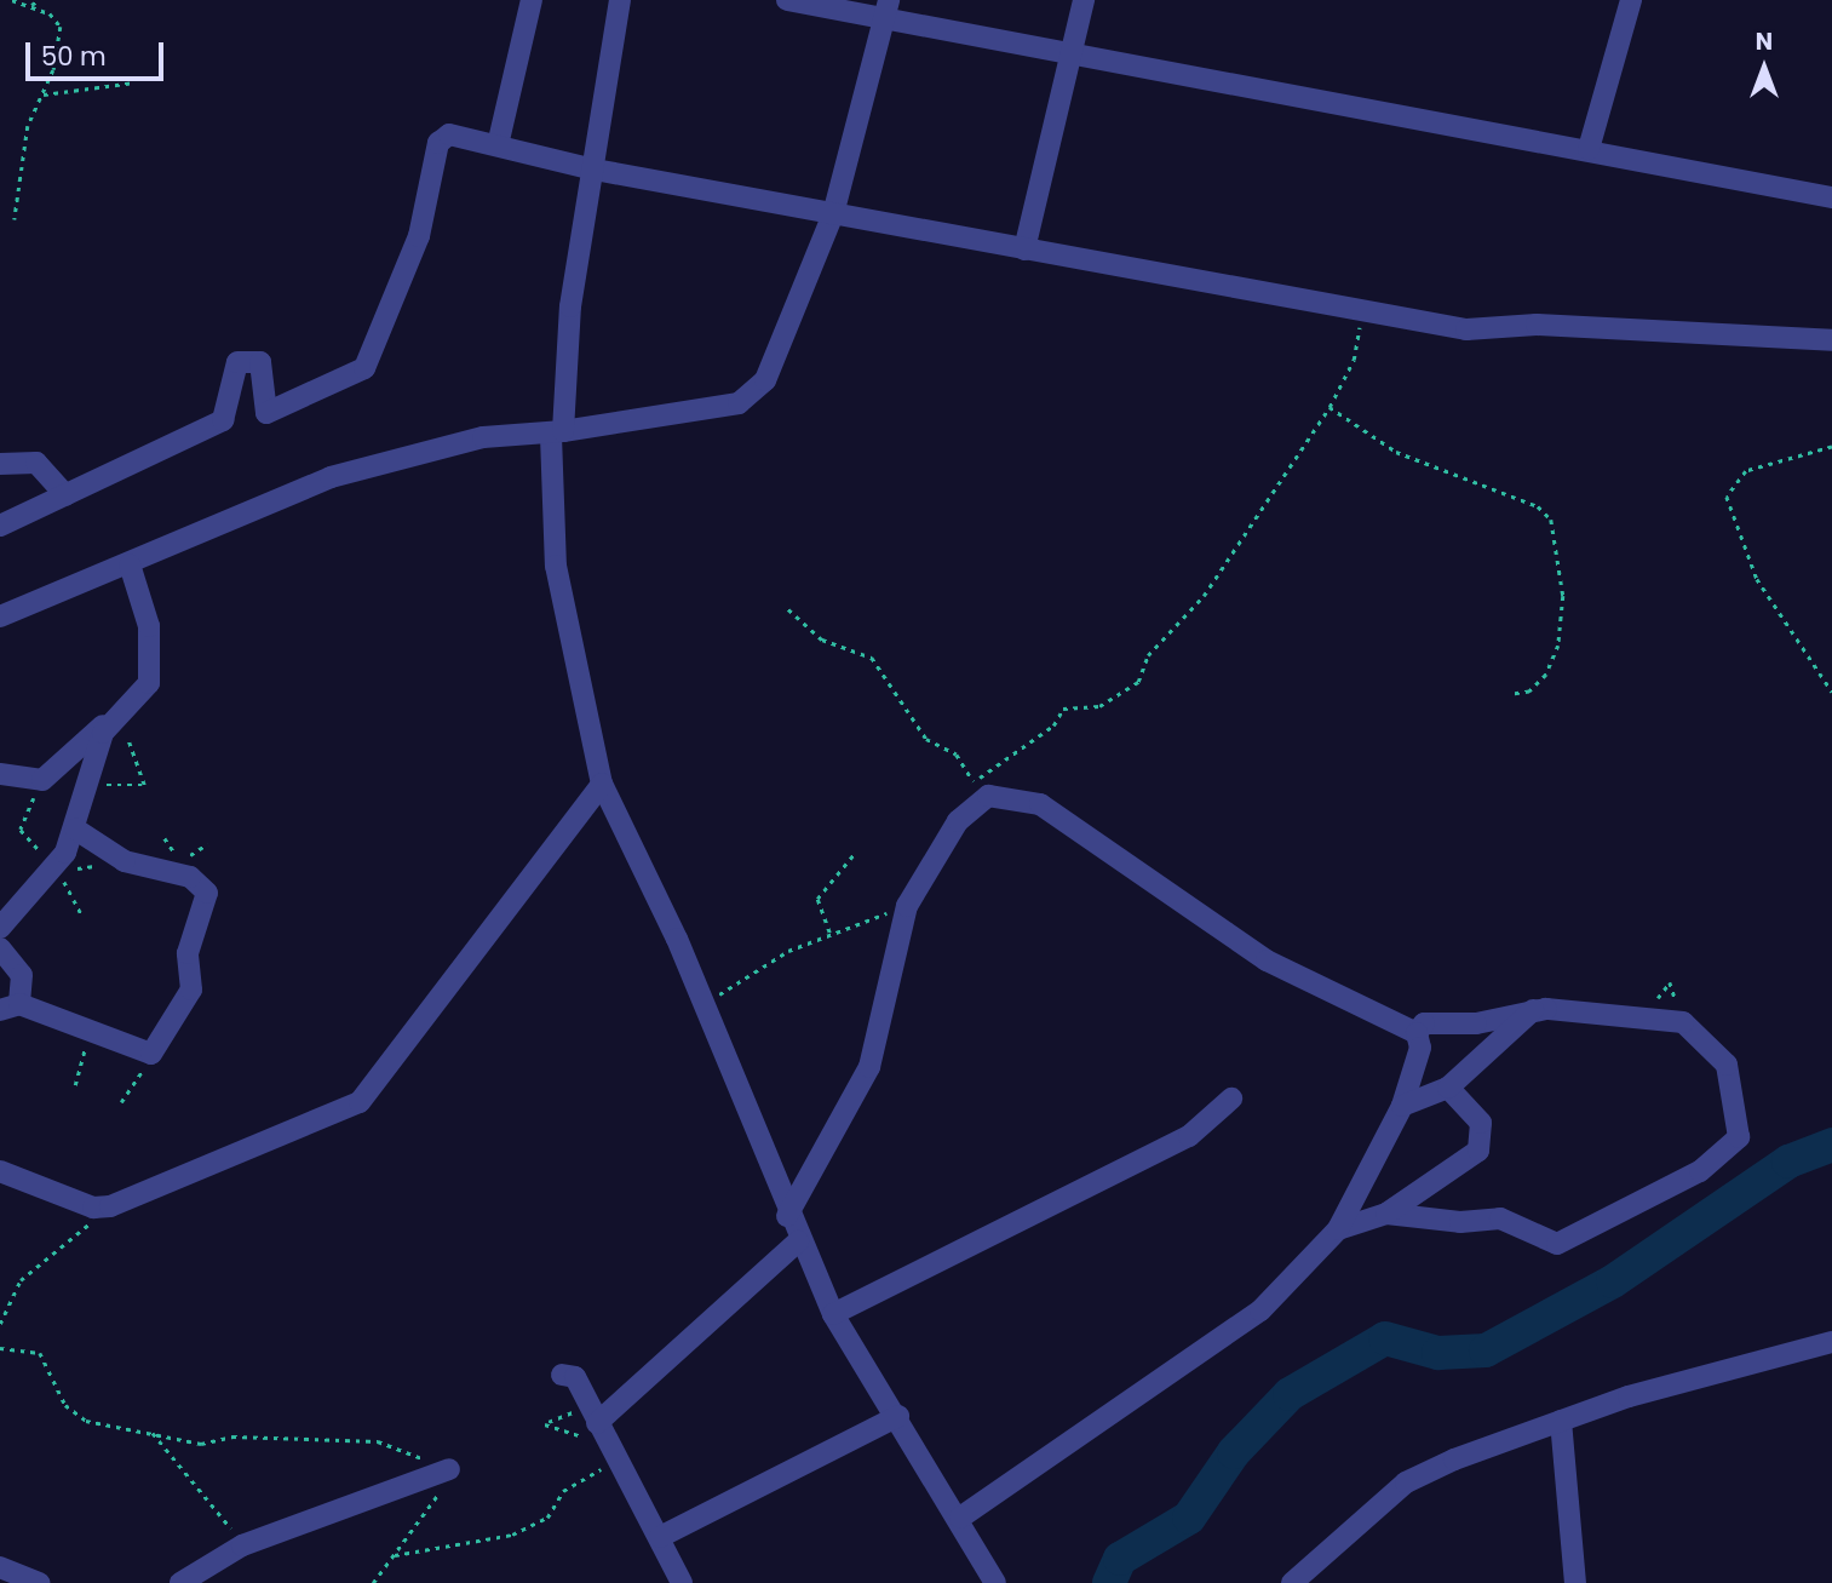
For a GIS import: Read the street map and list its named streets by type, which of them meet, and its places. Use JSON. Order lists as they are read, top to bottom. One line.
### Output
{"scale_bar":"50 m","north":"top"}
